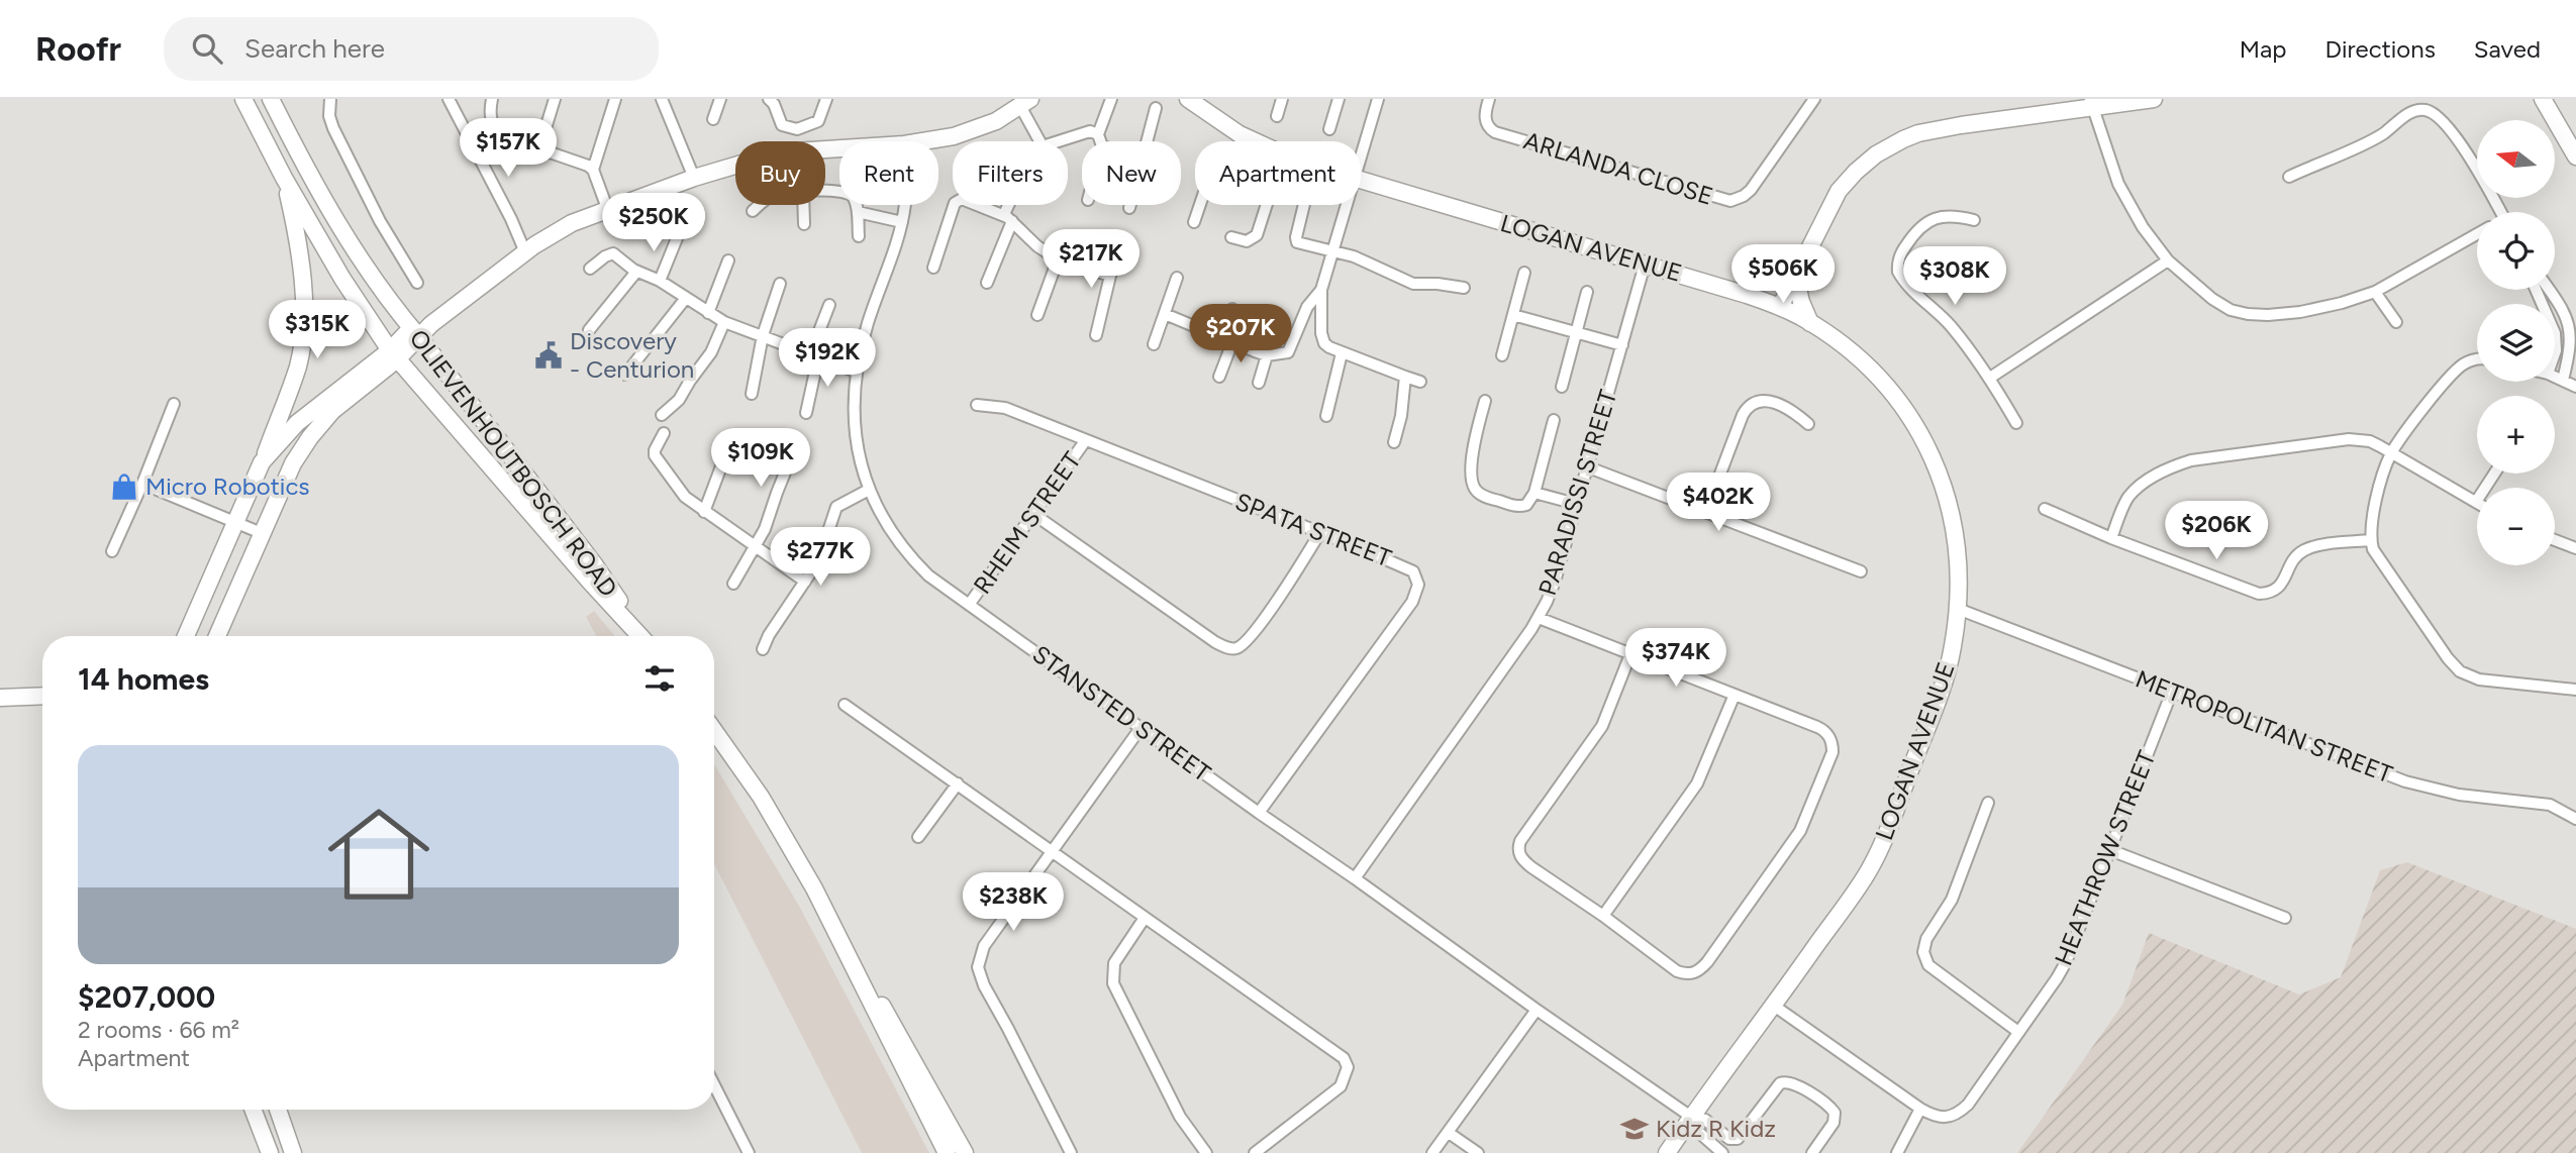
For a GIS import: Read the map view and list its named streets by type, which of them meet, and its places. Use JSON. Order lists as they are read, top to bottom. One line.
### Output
{"streets":{"street":["ARLANDA CLOSE","LOGAN AVENUE","OLIEVENHOUTBOSCH ROAD","PARADISSI STREET","RHEIM STREET","SPATA STREET","STANSTED STREET","METROPOLITAN STREET","HEATHROW STREET"]},"crossings":[["LOGAN AVENUE","PARADISSI STREET"],["LOGAN AVENUE","STANSTED STREET"],["LOGAN AVENUE","METROPOLITAN STREET"],["LOGAN AVENUE","HEATHROW STREET"],["PARADISSI STREET","STANSTED STREET"],["RHEIM STREET","SPATA STREET"],["RHEIM STREET","STANSTED STREET"],["SPATA STREET","STANSTED STREET"],["METROPOLITAN STREET","HEATHROW STREET"]],"places":{"public building":["Discovery - Centurion"],"shop":["Micro Robotics"],"school or university":["Kidz R Kidz"]},"north":"left","page":{"header":"Roofr","search":"Search here","nav":["Map","Directions","Saved"],"price":["$157K","$250K","$217K","$506K","$308K","$315K","$207K","$192K","$109K","$402K","$206K","$277K","$374K","$238K"],"map_buttons":["+","−"],"chip":["Buy","Rent","Filters","New","Apartment"],"heading":"14 homes","list":[{"name":"$207,000","note":"2 rooms · 66 m² · Apartment"}]}}
